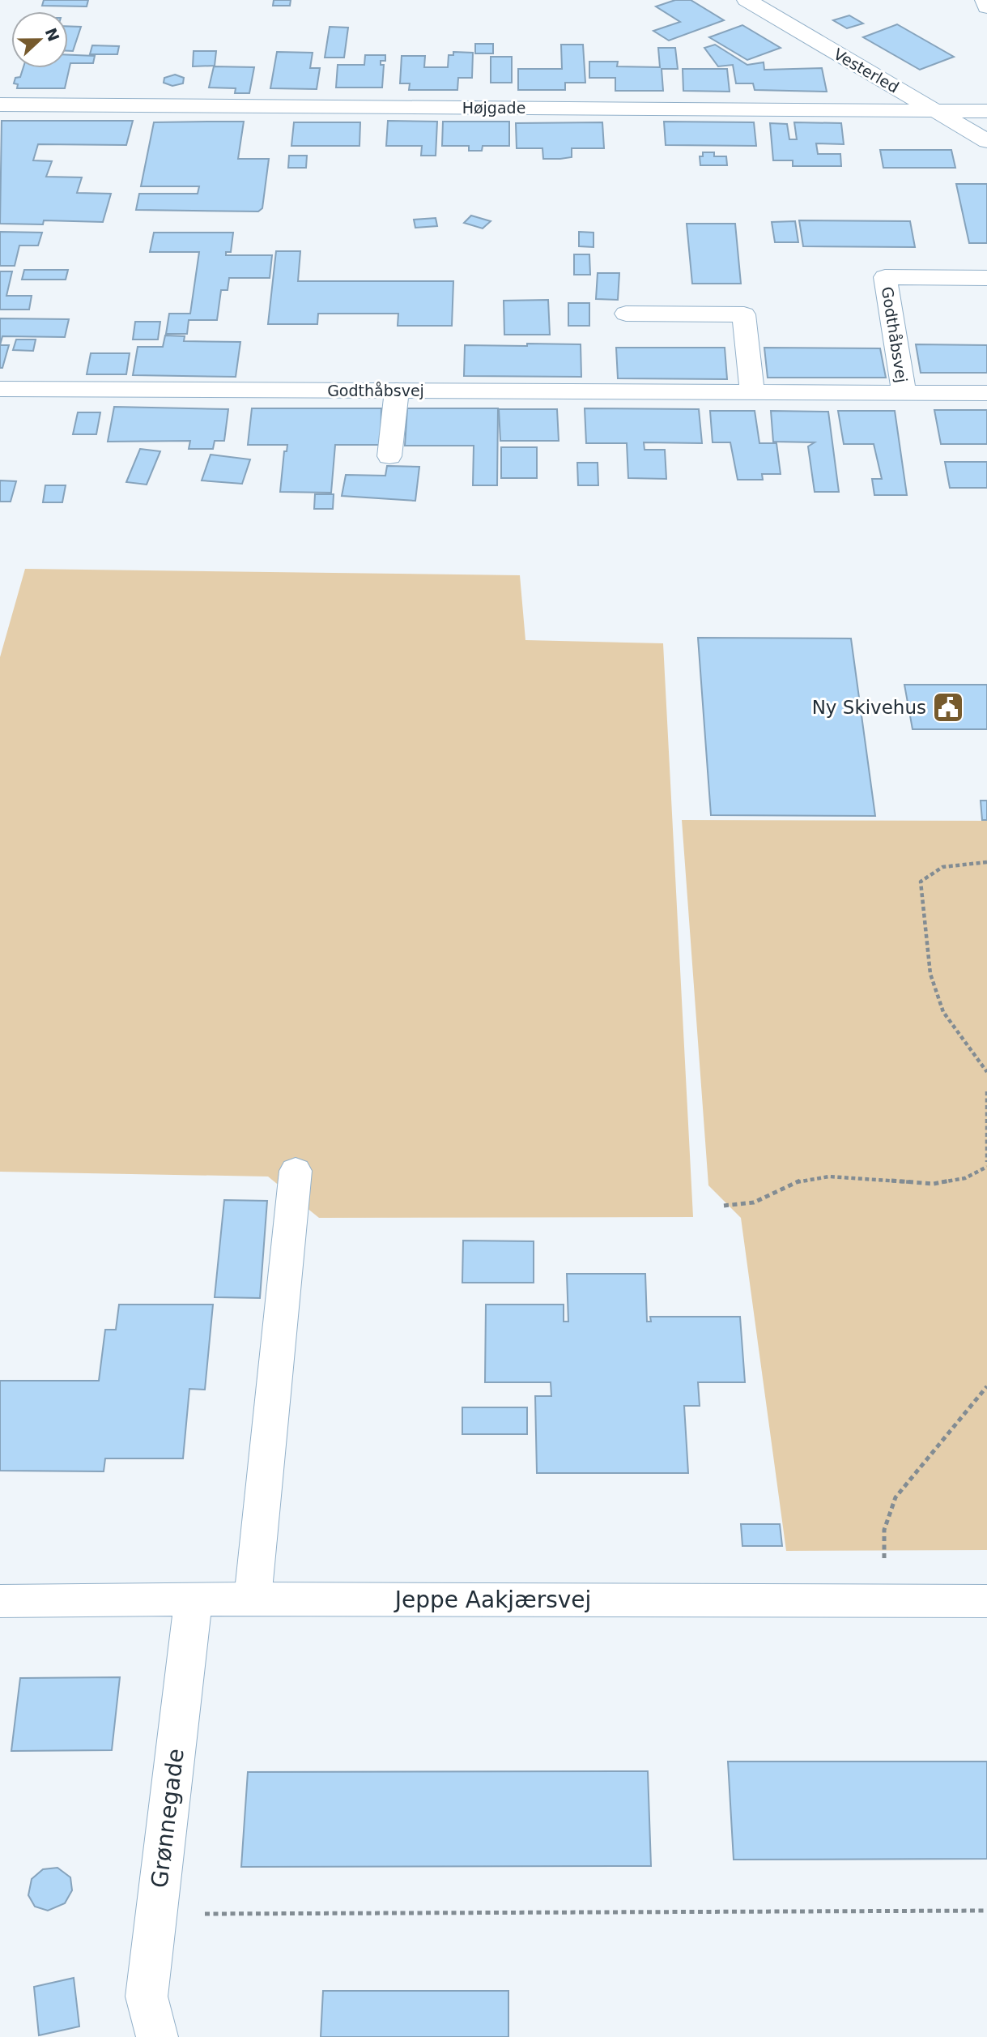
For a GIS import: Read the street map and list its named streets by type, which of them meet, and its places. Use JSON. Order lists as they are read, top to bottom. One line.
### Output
{"streets":{"street":["Vesterled","Højgade","Godthåbsvej","Jeppe Aakjærsvej","Grønnegade"]},"crossings":[["Vesterled","Højgade"],["Jeppe Aakjærsvej","Grønnegade"]],"places":{"public building":["Ny Skivehus"]},"north":"right"}
